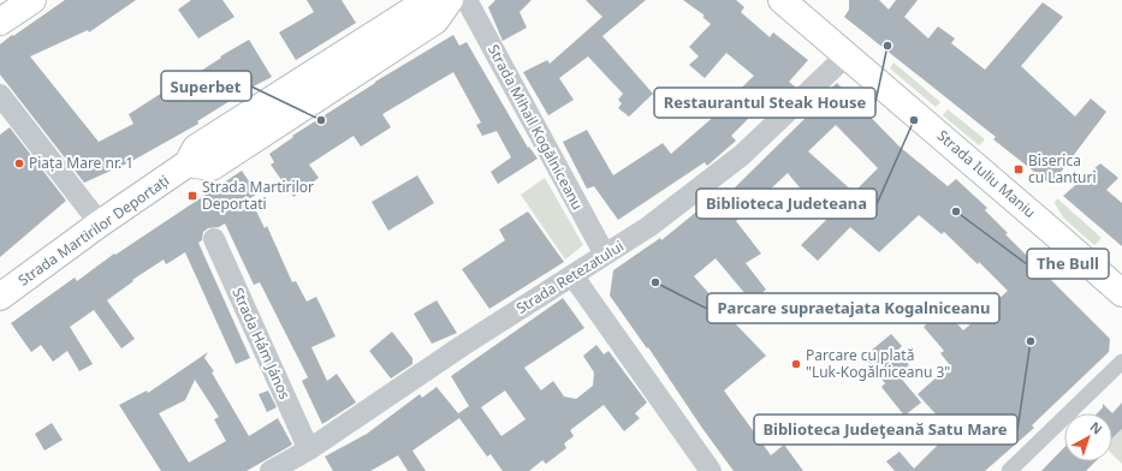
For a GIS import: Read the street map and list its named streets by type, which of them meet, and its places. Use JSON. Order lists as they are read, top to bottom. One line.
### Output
{"streets":{"main road":["Strada Iuliu Maniu","Strada Martirilor Deportați"],"street":["Strada Mihail Kogălniceanu","Strada Retezatului","Strada Hám János"]},"crossings":[["Strada Mihail Kogălniceanu","Strada Retezatului"],["Strada Iuliu Maniu","Strada Retezatului"],["Strada Retezatului","Strada Hám János"]],"places":{"other":["Restaurantul Steak House","Superbet","Biblioteca Judeteana","Piața Mare nr. 1","The Bull","Parcare supraetajata Kogalniceanu","Biblioteca Judeţeană Satu Mare","Parcare cu plată \"Luk-Kogălniceanu 3\""],"transit":["Biserica cu Lanturi","Strada Martirilor Deportati"]},"north":"top right"}
